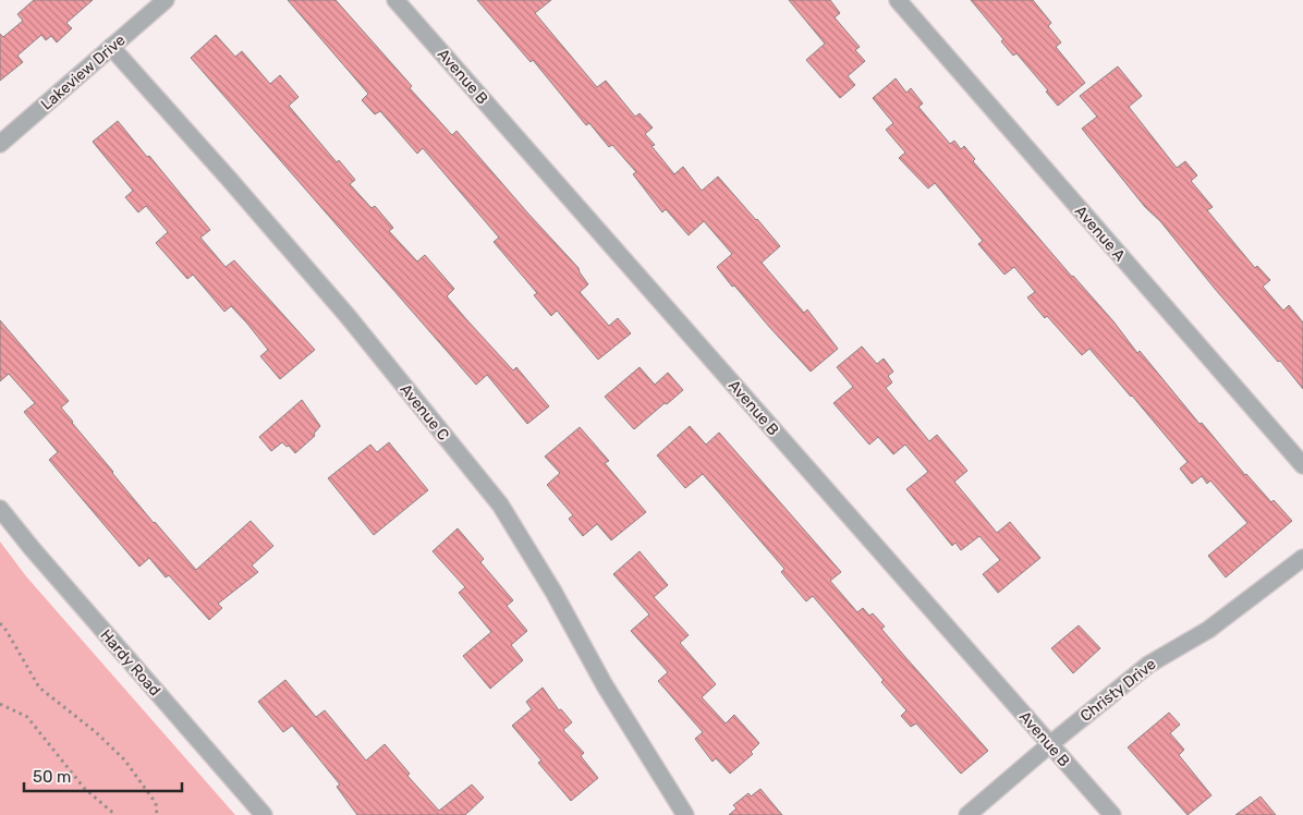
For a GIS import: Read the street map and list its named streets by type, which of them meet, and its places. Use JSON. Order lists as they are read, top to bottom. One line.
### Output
{"streets":{"street":["Lakeview Drive","Avenue B","Avenue A","Avenue C","Hardy Road","Christy Drive"]},"crossings":[["Lakeview Drive","Avenue C"],["Avenue B","Christy Drive"]],"scale_bar":"50 m"}
